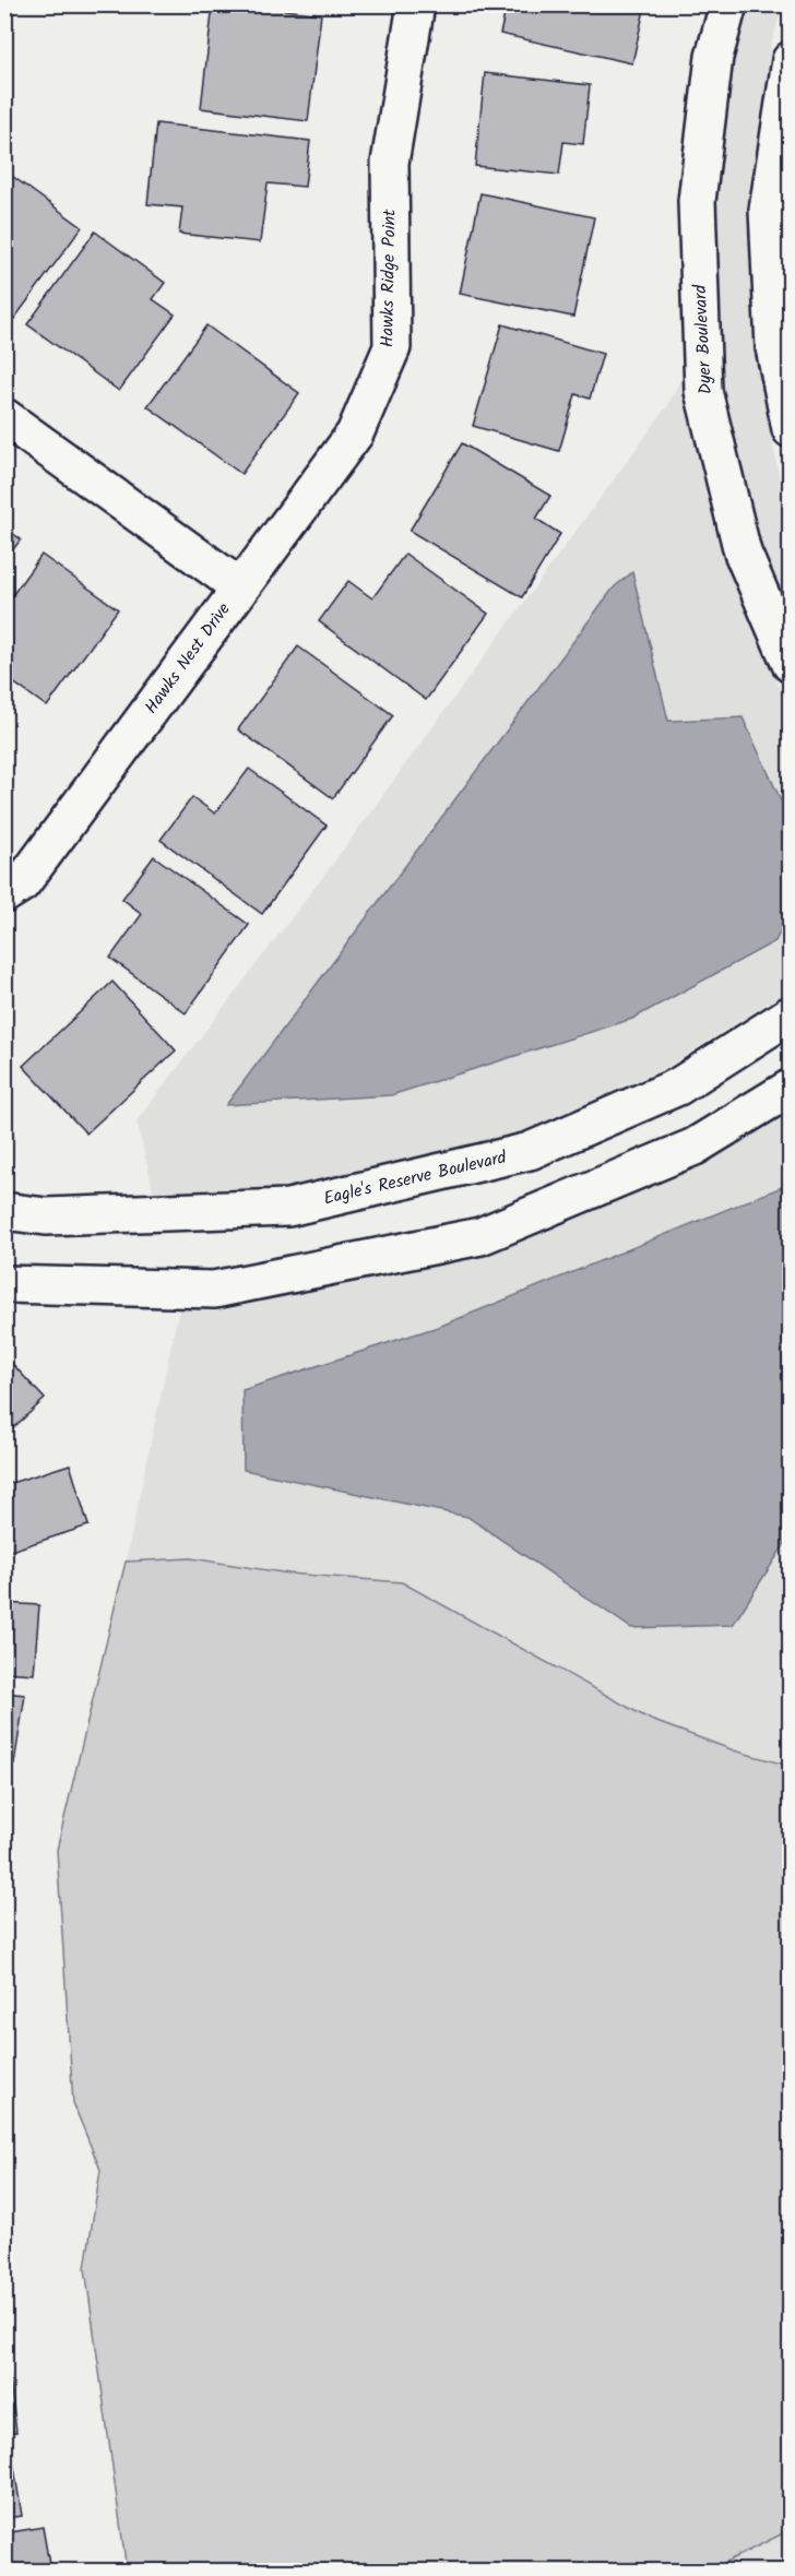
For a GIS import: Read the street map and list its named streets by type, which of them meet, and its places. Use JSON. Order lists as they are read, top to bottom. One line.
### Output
{"streets":{"street":["Hawks Ridge Point","Dyer Boulevard","Hawks Nest Drive","Eagle's Reserve Boulevard"]},"crossings":[["Hawks Ridge Point","Hawks Nest Drive"]]}
